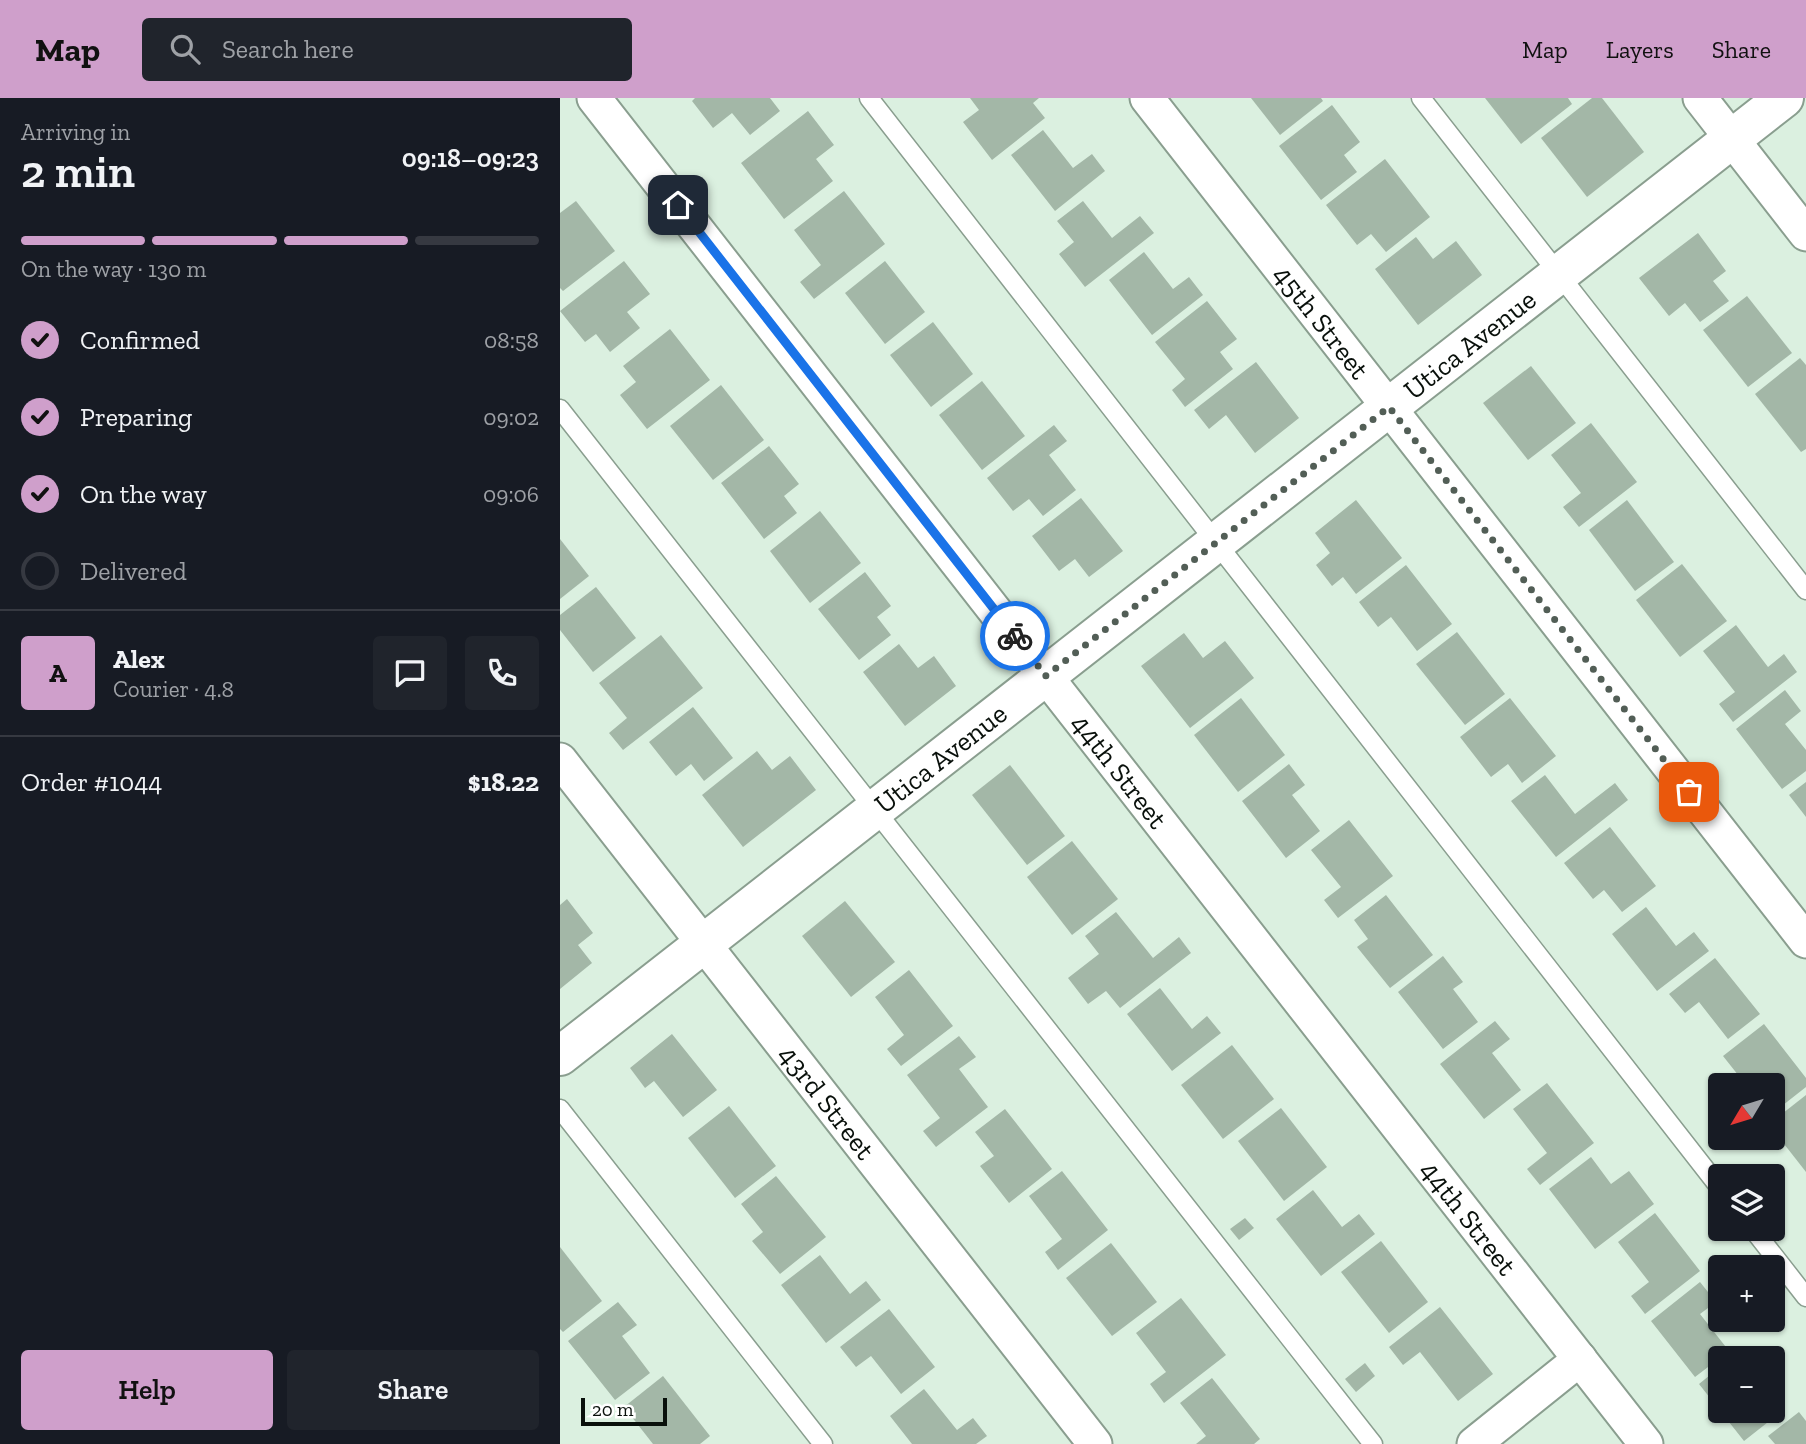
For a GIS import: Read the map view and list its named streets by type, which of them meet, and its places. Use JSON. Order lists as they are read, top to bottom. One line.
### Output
{"streets":{"street":["45th Street","Utica Avenue","44th Street","43rd Street"]},"crossings":[["45th Street","Utica Avenue"],["Utica Avenue","44th Street"],["Utica Avenue","43rd Street"]],"scale_bar":"20 m","north":"bottom left","page":{"header":"Map","search":"Search here","nav":["Map","Layers","Share"],"heading":["2 min","Arriving in","09:18–09:23"],"panel":["Alex","Courier · 4.8","Order #1044","$18.22"],"bar":"On the way · 130 m","list":[["Confirmed","08:58"],["Preparing","09:02"],["On the way","09:06"],"Delivered"],"round":"A","map_buttons":["+","−"],"buttons":["Help","Share"],"scale":"20 m"}}
